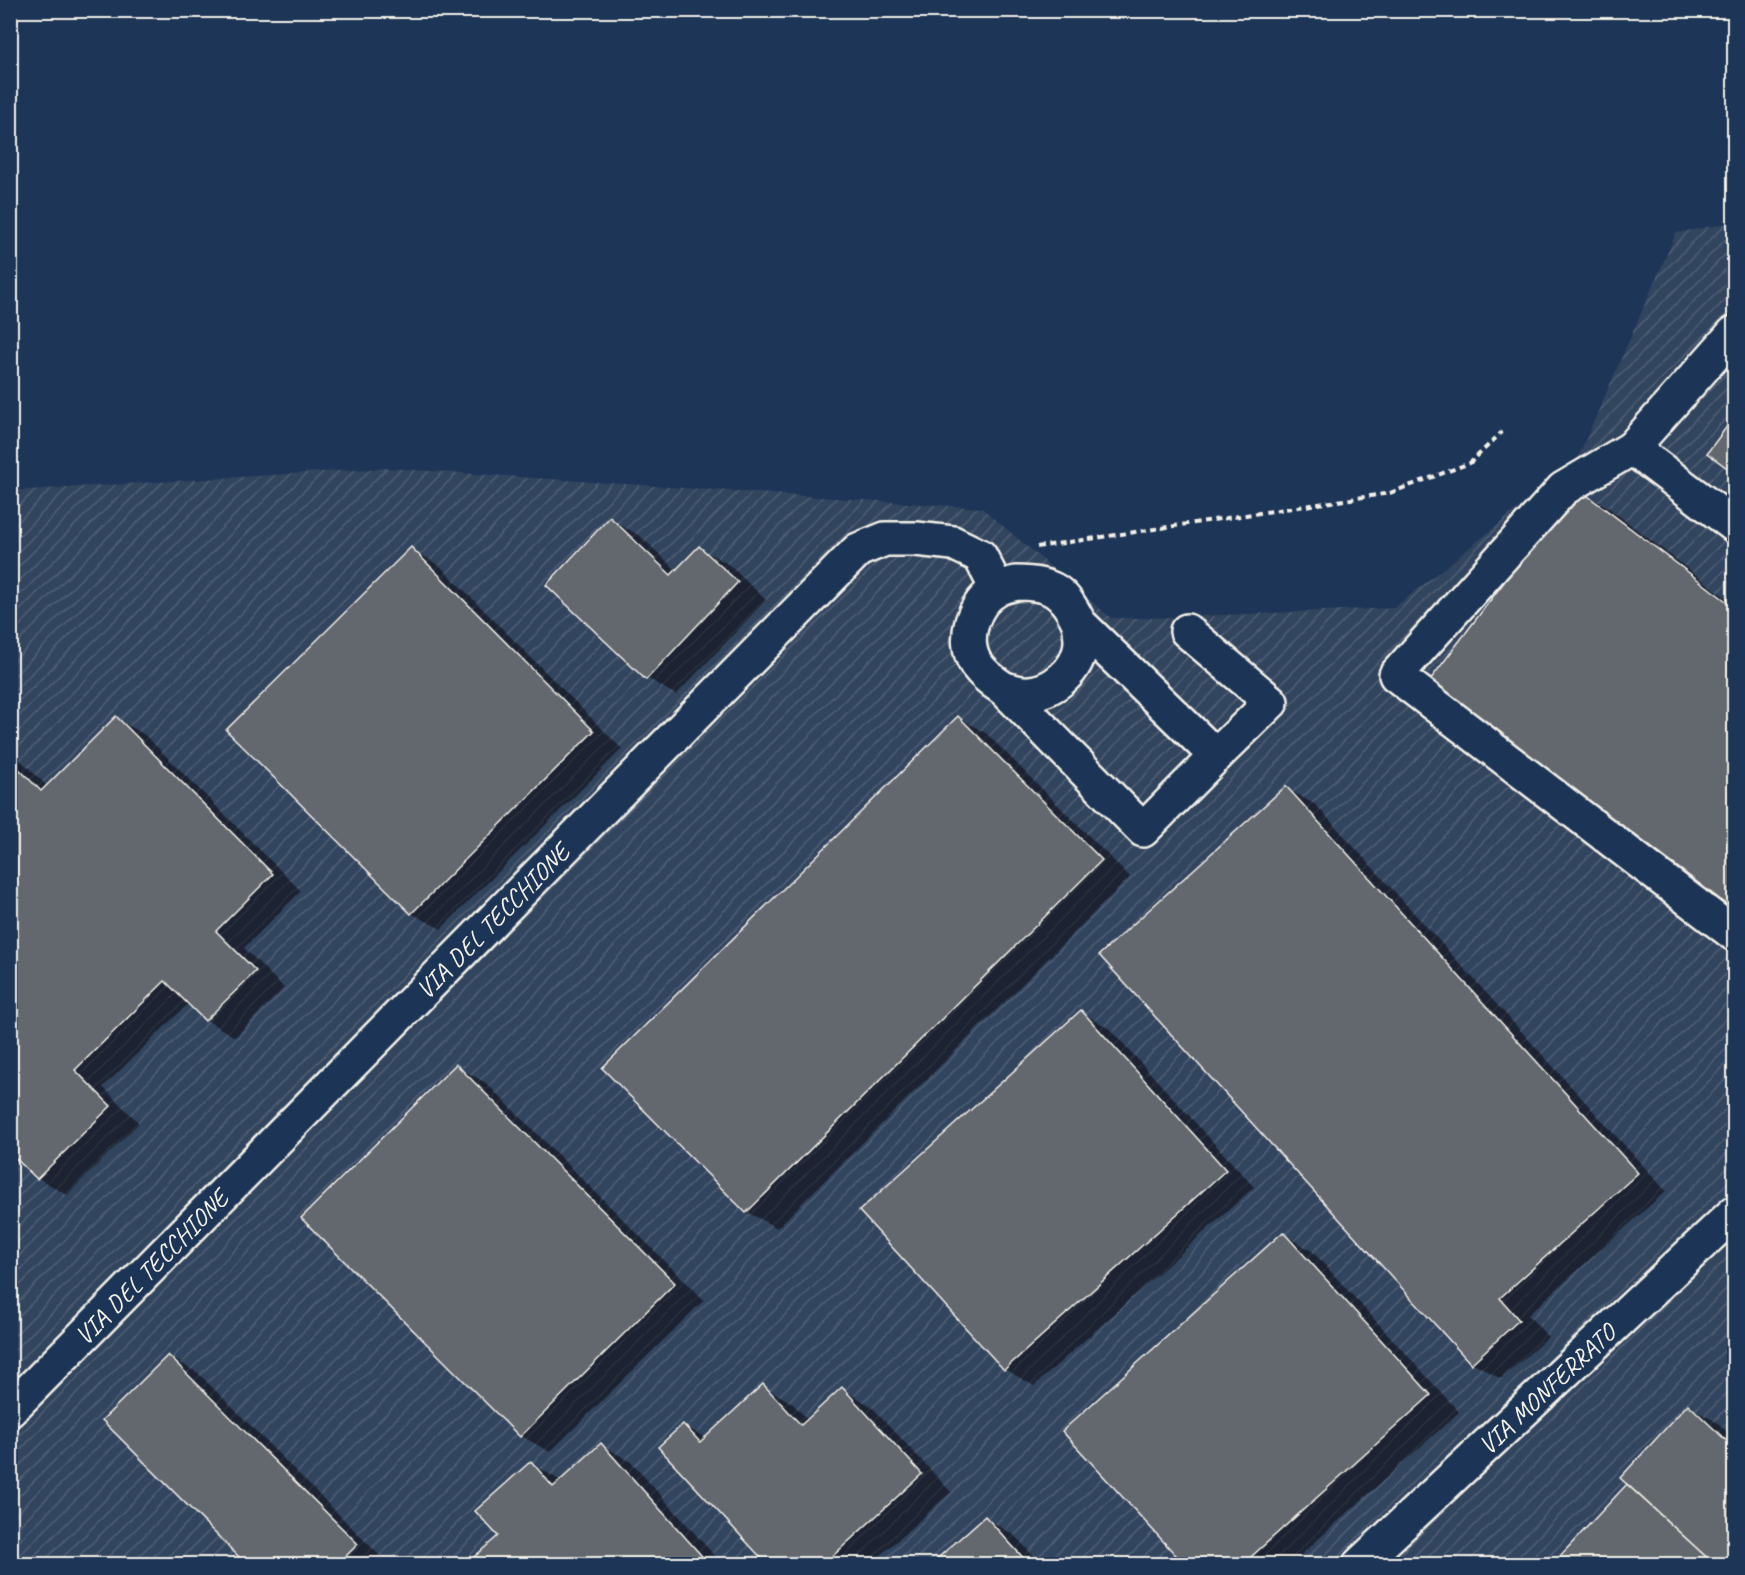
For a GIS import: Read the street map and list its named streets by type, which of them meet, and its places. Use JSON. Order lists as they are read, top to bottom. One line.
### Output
{"streets":{"street":["VIA DEL TECCHIONE","VIA MONFERRATO"]}}
